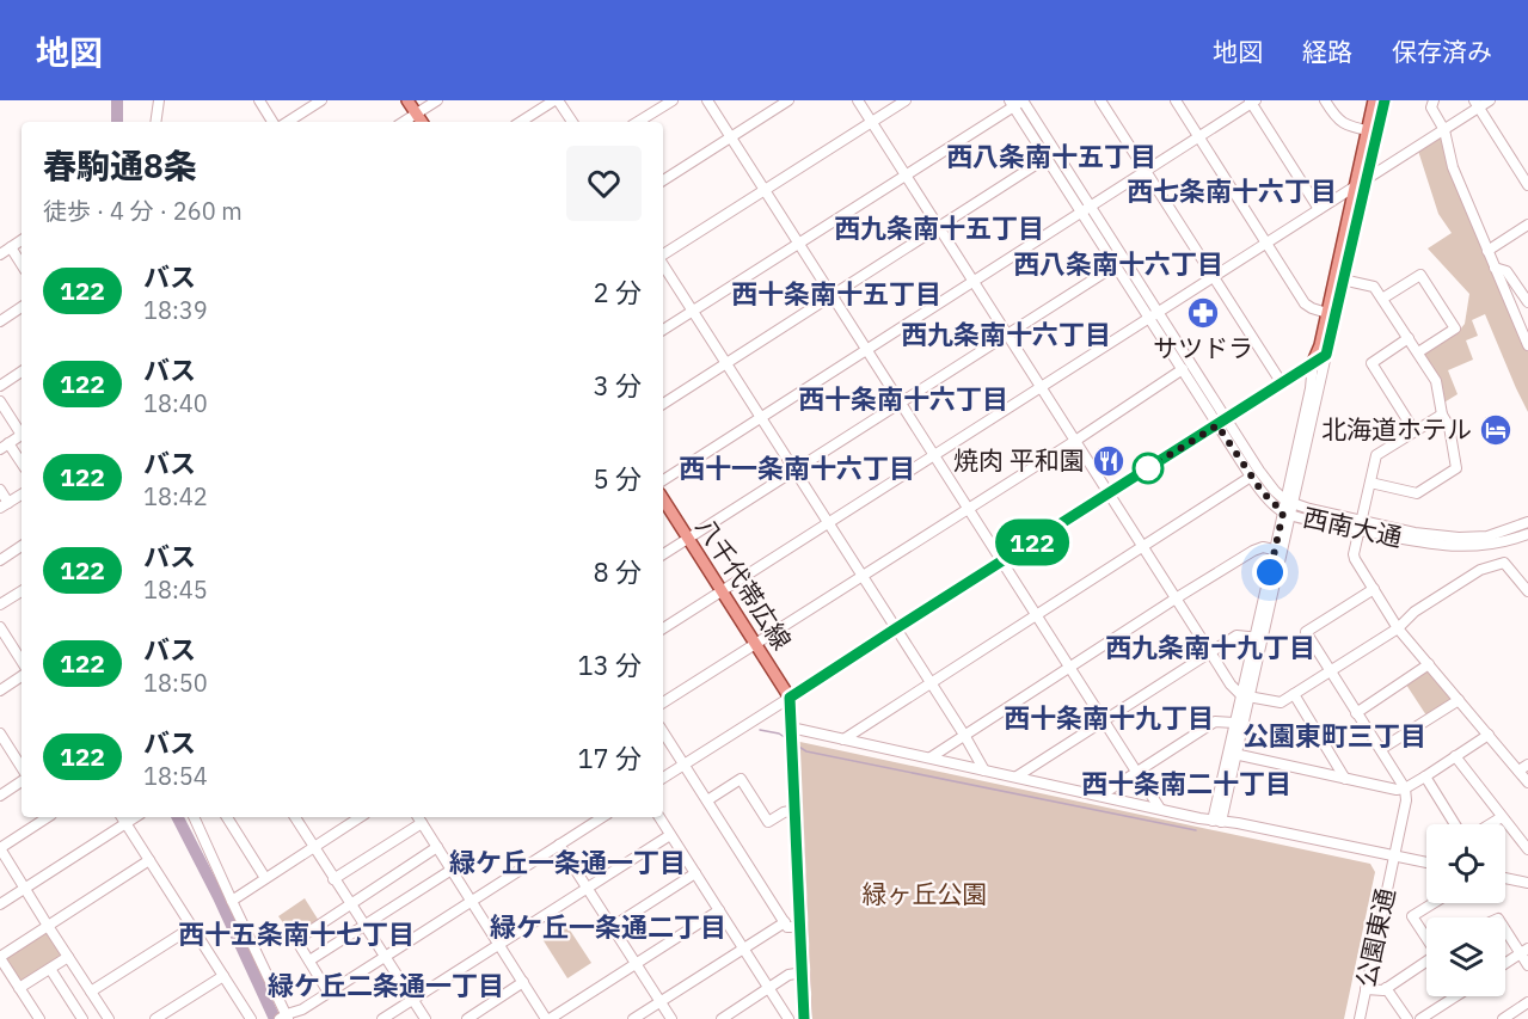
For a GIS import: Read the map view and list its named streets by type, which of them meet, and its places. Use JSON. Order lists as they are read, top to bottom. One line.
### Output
{"streets":{"main road":["八千代帯広線"],"street":["西南大通","公園東通"]},"districts":["西八条南十五丁目","西七条南十六丁目","西九条南十五丁目","西八条南十六丁目","西十条南十五丁目","西九条南十六丁目","西十条南十六丁目","西十一条南十六丁目","西九条南十九丁目","西十条南十九丁目","公園東町三丁目","西十条南二十丁目","緑ケ丘一条通一丁目","緑ケ丘一条通二丁目","西十五条南十七丁目","緑ケ丘二条通一丁目"],"parks":["緑ヶ丘公園"],"places":{"pharmacy":["サツドラ"],"hotel":["北海道ホテル"],"restaurant":["焼肉 平和園"]},"lines":["bus line 122"],"page":{"header":"地図","nav":["地図","経路","保存済み"],"on_map":"122","heading":["春駒通8条","徒歩 · 4 分 · 260 m"],"list":[{"mark":"122","name":"バス","note":"18:39","value":"2 分"},{"mark":"122","name":"バス","note":"18:40","value":"3 分"},{"mark":"122","name":"バス","note":"18:42","value":"5 分"},{"mark":"122","name":"バス","note":"18:45","value":"8 分"},{"mark":"122","name":"バス","note":"18:50","value":"13 分"},{"mark":"122","name":"バス","note":"18:54","value":"17 分"}]}}
